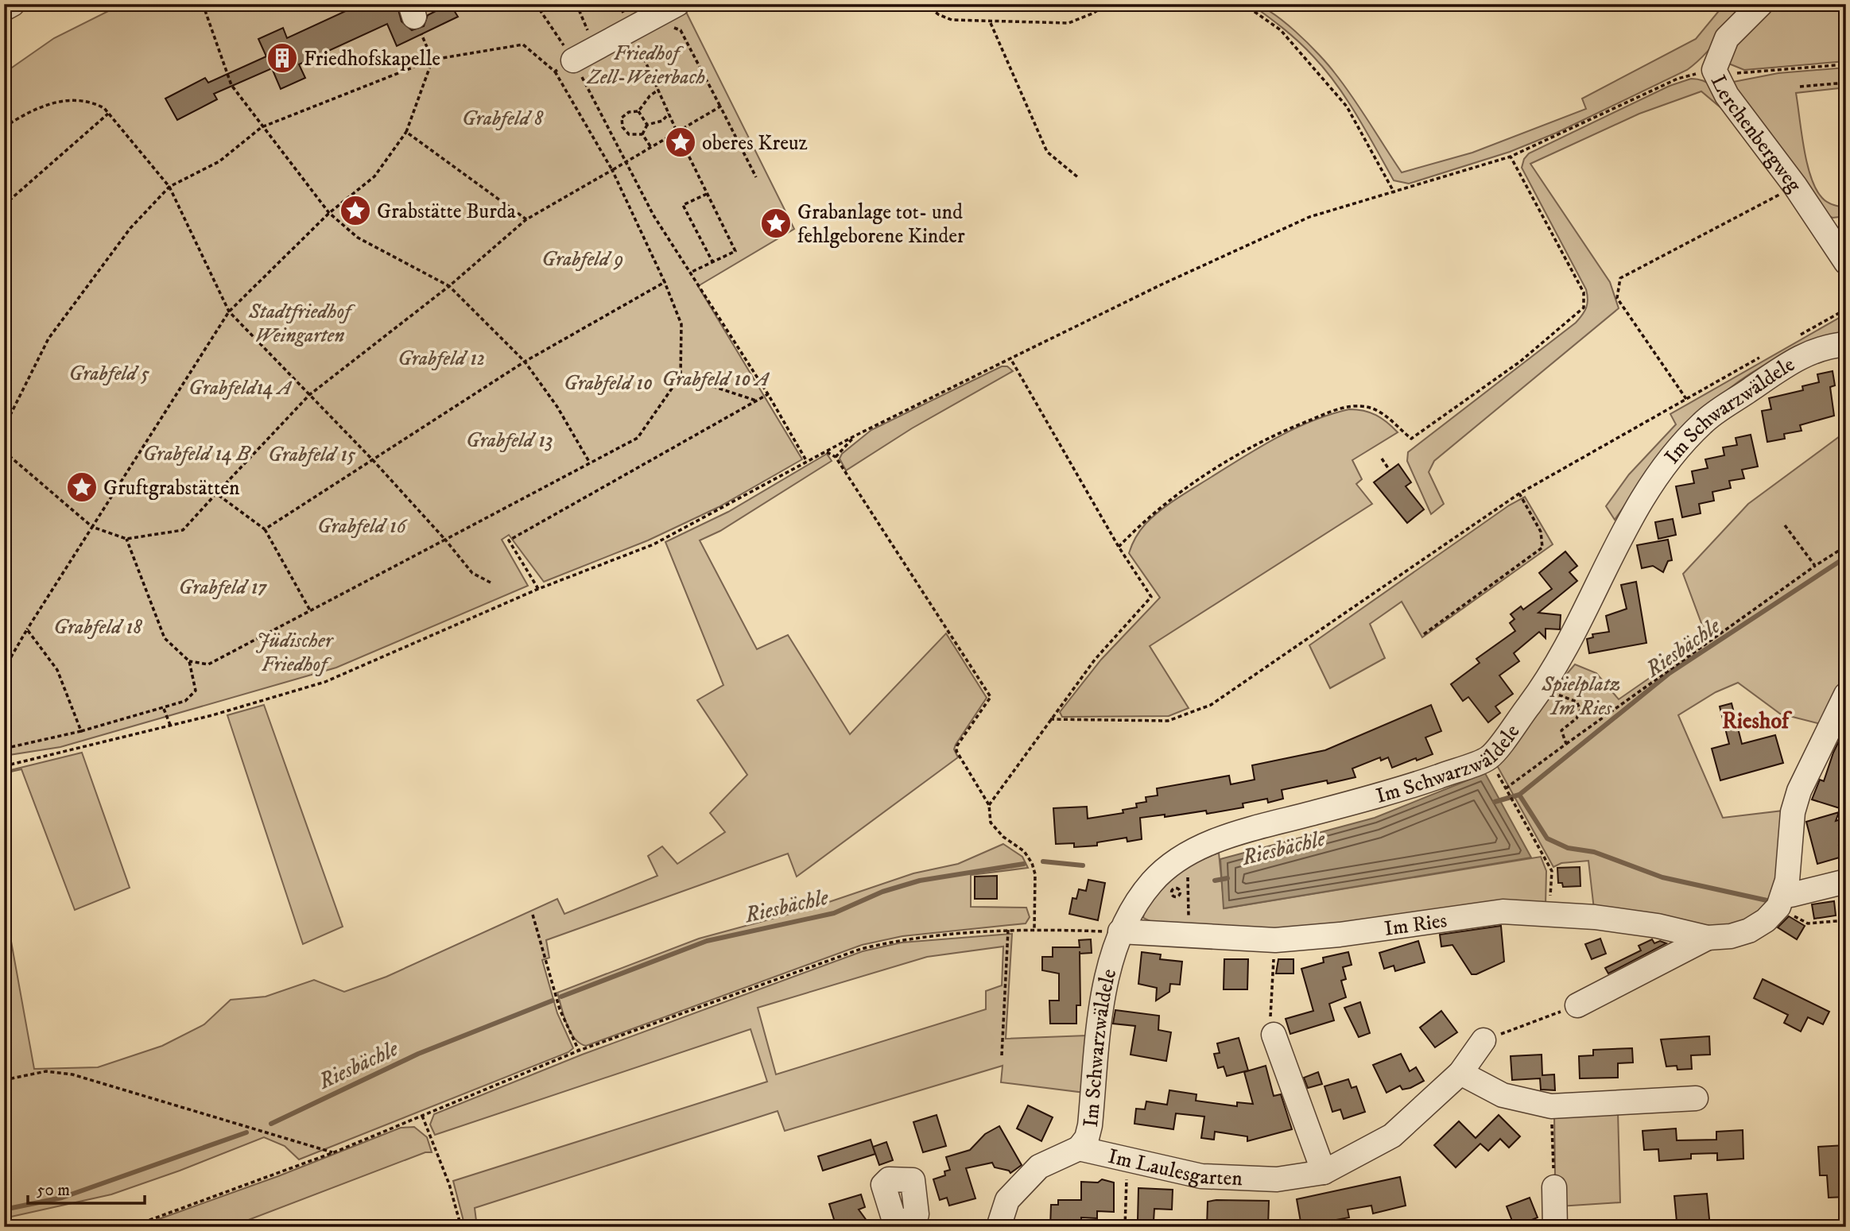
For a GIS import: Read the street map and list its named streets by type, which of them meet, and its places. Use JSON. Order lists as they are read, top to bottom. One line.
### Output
{"streets":{"street":["Lerchenbergweg","Im Schwarzwäldele","Im Ries","Im Laulesgarten"]},"crossings":[["Im Schwarzwäldele","Im Ries"],["Im Schwarzwäldele","Im Laulesgarten"]],"districts":["Rieshof"],"water":["Riesbächle"],"parks":["Friedhof Zell-Weierbach","Grabfeld 8","Grabfeld 9","Stadtfriedhof Weingarten","Grabfeld 12","Grabfeld 5","Grabfeld 10 A","Grabfeld 10","Grabfeld14 A","Grabfeld 13","Grabfeld 14 B","Grabfeld 15","Grabfeld 16","Grabfeld 17","Grabfeld 18","Jüdischer Friedhof","Spielplatz Im Ries"],"places":{"building":["Friedhofskapelle"],"place":["oberes Kreuz","Grabstätte Burda","Grabanlage tot- und fehlgeborene Kinder","Gruftgrabstätten"]},"scale_bar":"50 m"}
